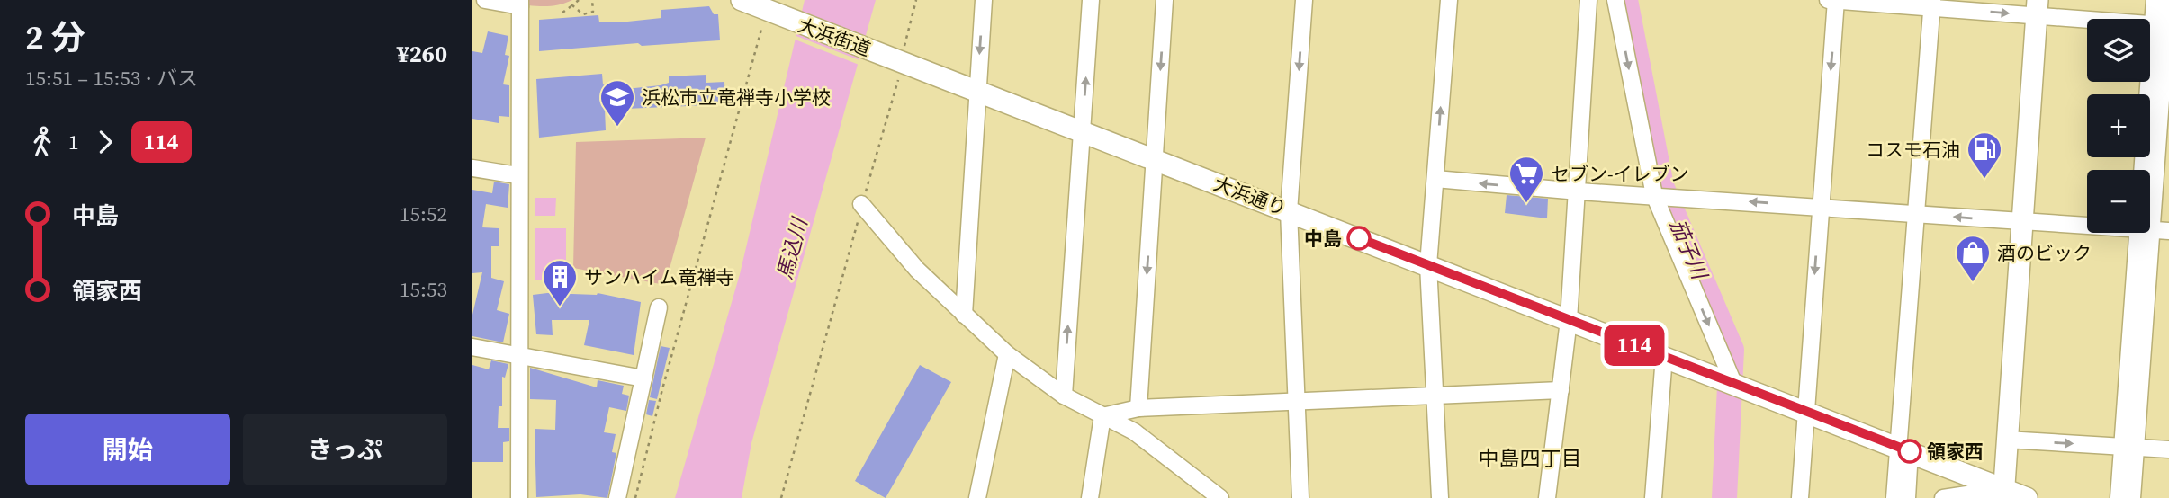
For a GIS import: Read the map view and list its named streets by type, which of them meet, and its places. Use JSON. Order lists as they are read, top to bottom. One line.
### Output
{"streets":{"street":["大浜街道","大浜通り"]},"crossings":[["大浜街道","大浜通り"]],"districts":["中島四丁目"],"water":["馬込川","茄子川"],"places":{"school or university":["浜松市立竜禅寺小学校"],"fuel station":["コスモ石油"],"supermarket":["セブン-イレブン"],"other":["中島","領家西"],"shop":["酒のビック"],"building":["サンハイム竜禅寺"]},"lines":["bus line 114"],"page":{"heading":["2 分","15:51 – 15:53 · バス","¥260"],"on_map":"114","map_buttons":["+","−"],"legs":["1","114"],"list":[{"name":"中島","value":"15:52"},{"name":"領家西","value":"15:53"}],"buttons":["開始","きっぷ"]}}
